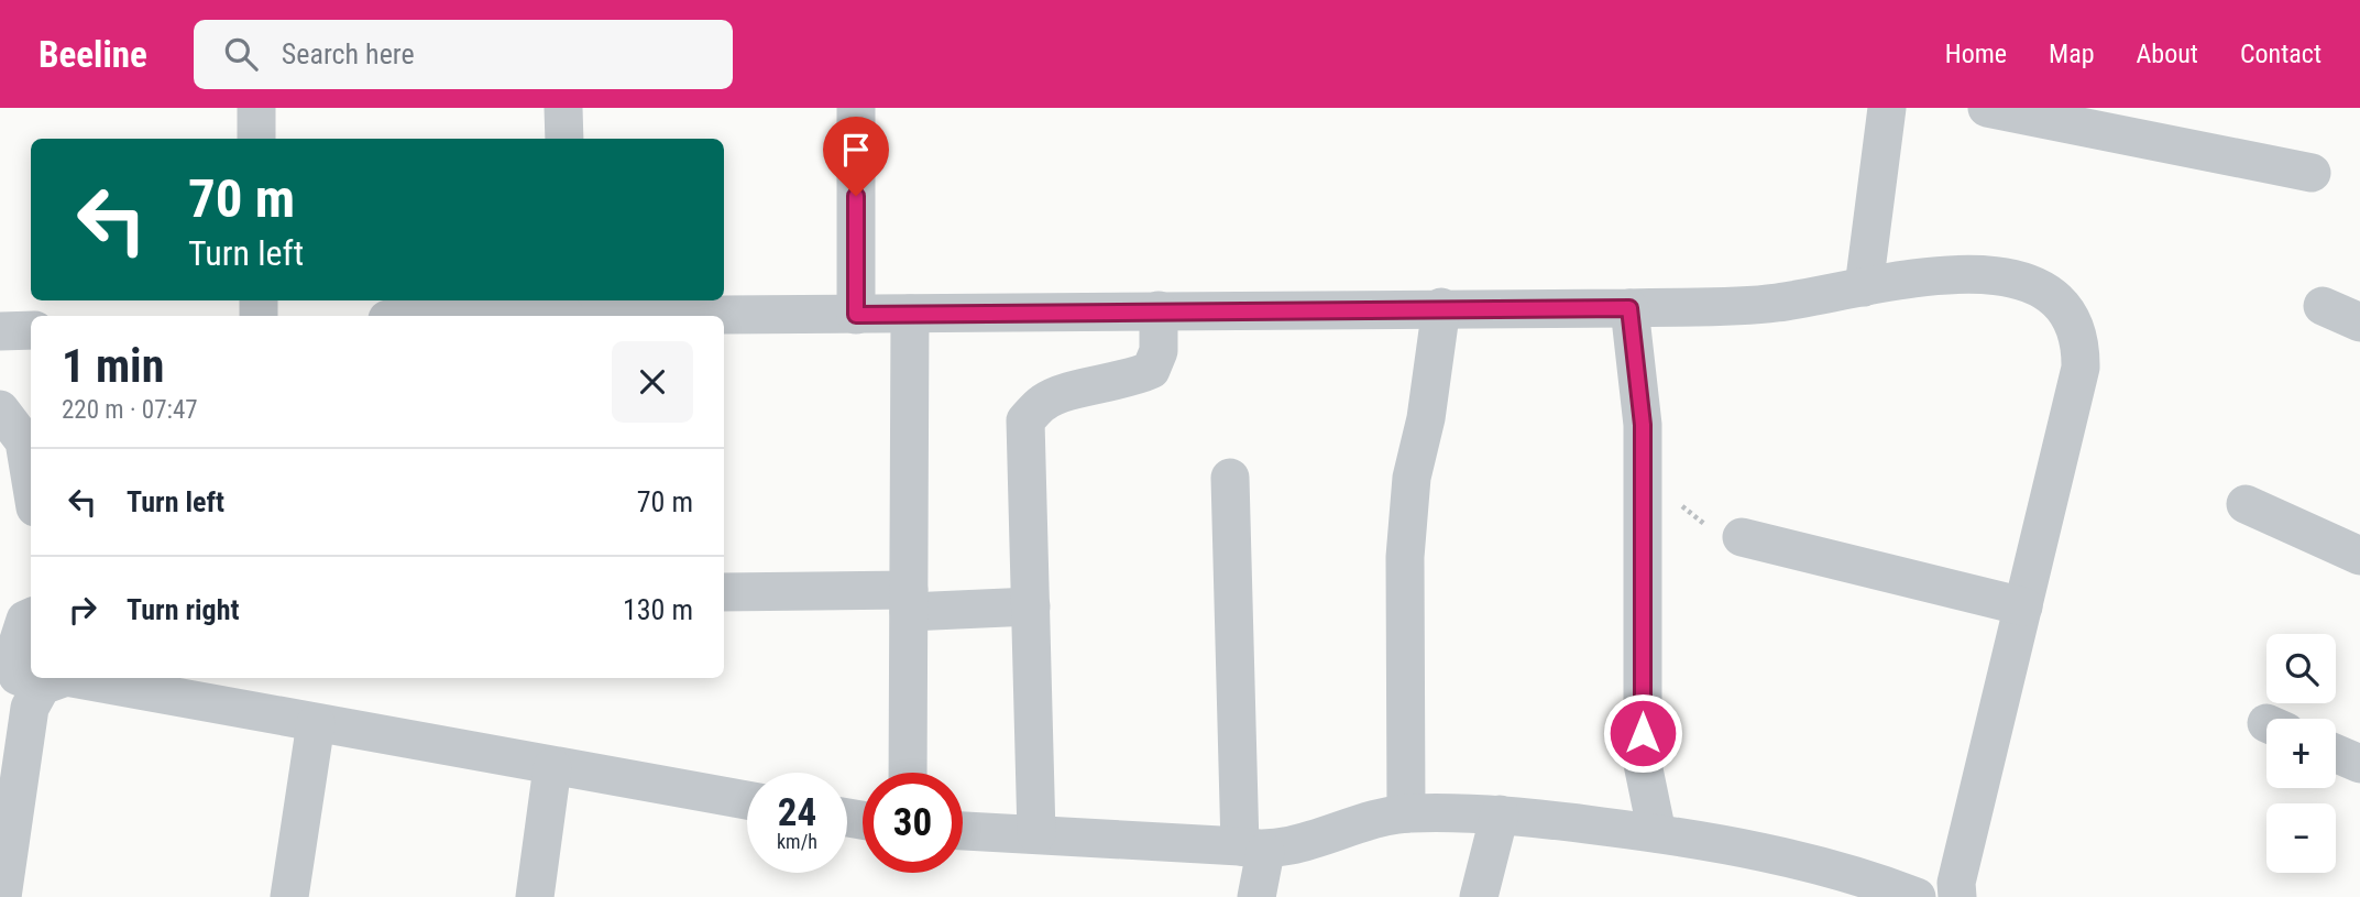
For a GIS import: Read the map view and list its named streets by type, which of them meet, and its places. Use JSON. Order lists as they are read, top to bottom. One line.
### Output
{"page":{"header":"Beeline","search":"Search here","nav":["Home","Map","About","Contact"],"turn":["70 m","Turn left"],"heading":["1 min","220 m · 07:47"],"list":[{"name":"Turn left","value":"70 m"},{"name":"Turn right","value":"130 m"}],"map_buttons":["+","−"],"speed":"24 km/h","limit":"30"}}
